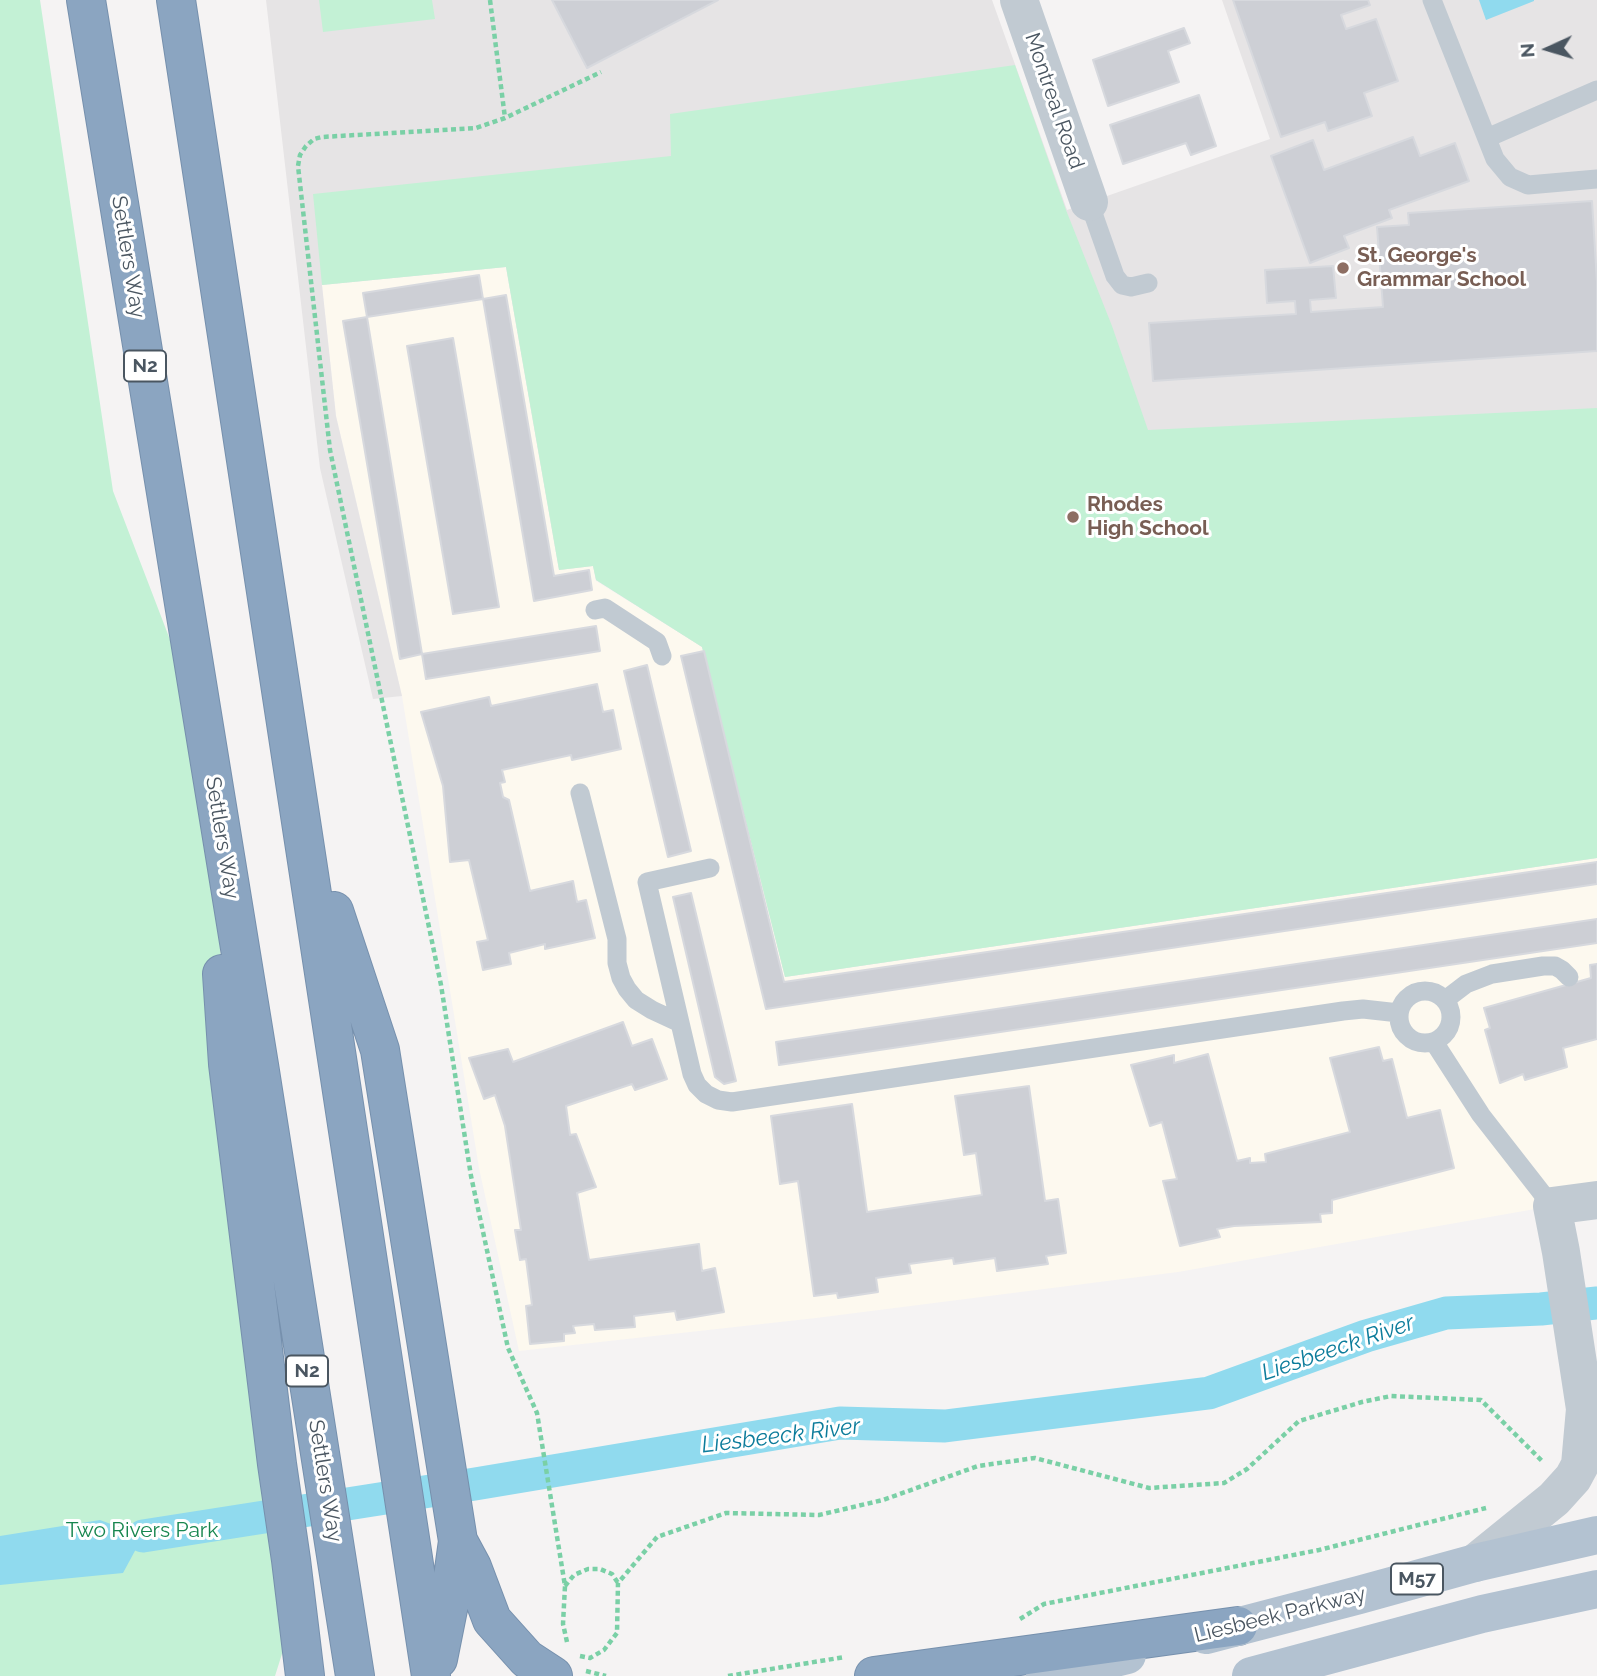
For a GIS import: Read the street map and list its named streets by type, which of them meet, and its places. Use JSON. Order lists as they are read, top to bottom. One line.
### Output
{"streets":{"highway":["Settlers Way","N2"],"main road":["M57","Liesbeek Parkway"],"street":["Montreal Road"]},"water":["Liesbeeck River"],"parks":["Two Rivers Park"],"places":["St. George's Grammar School","Rhodes High School"],"north":"left"}
